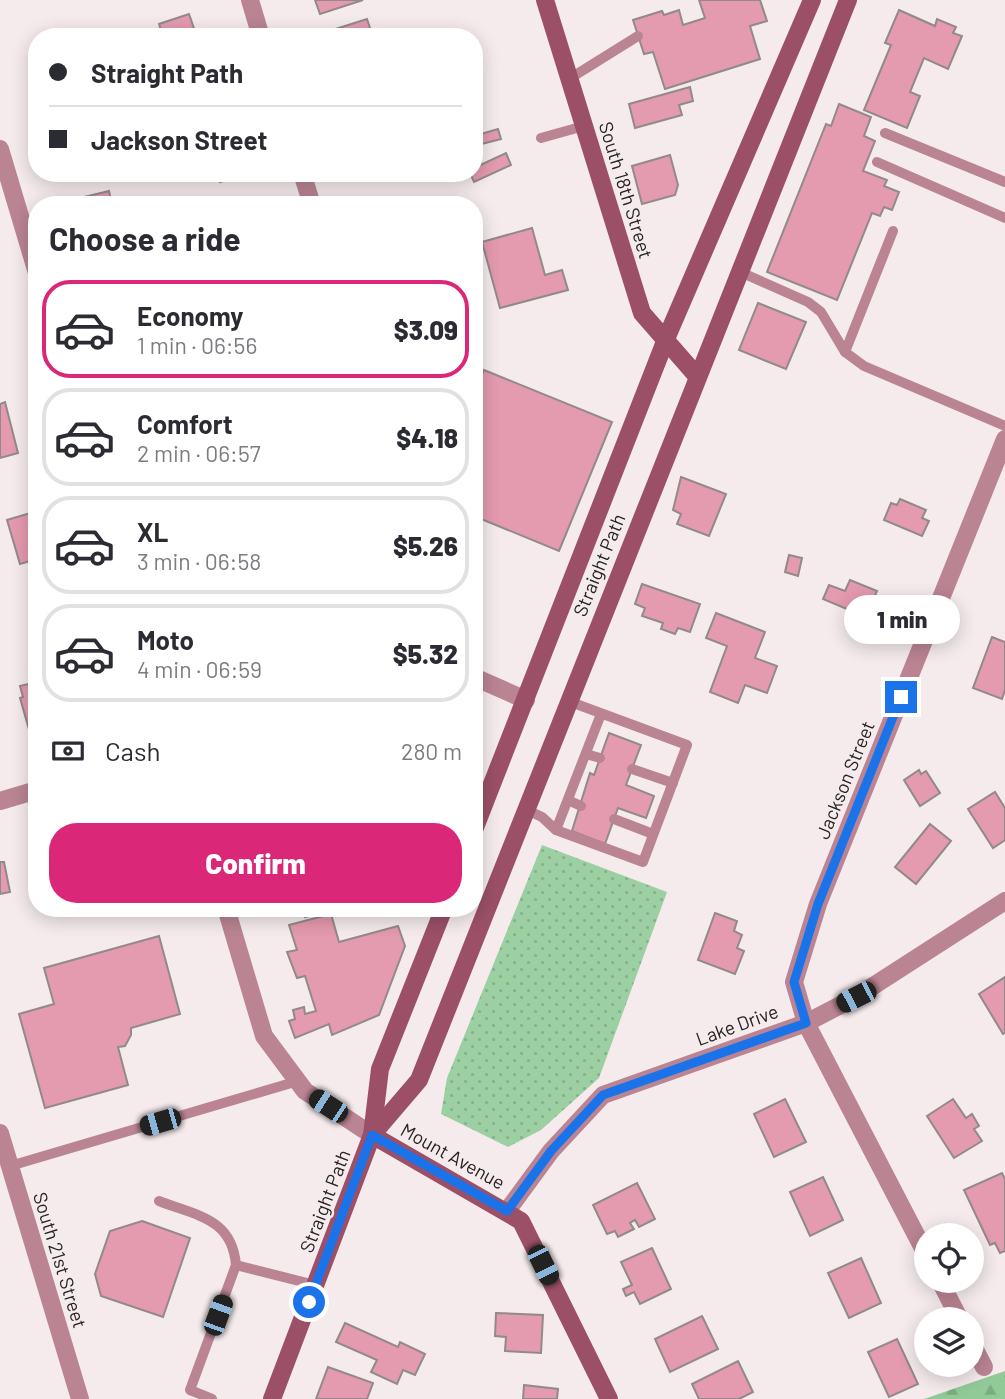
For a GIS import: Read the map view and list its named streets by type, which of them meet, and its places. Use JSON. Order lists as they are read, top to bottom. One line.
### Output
{"streets":{"main road":["South 18th Street","Straight Path","Mount Avenue"],"street":["Jackson Street","Lake Drive","South 21st Street"]},"crossings":[["South 18th Street","Straight Path"],["Straight Path","Mount Avenue"],["Jackson Street","Lake Drive"],["Lake Drive","Mount Avenue"]],"page":{"banner":["Straight Path","Jackson Street"],"heading":"Choose a ride","list":[{"name":"Economy","note":"1 min · 06:56","value":"$3.09"},{"name":"Comfort","note":"2 min · 06:57","value":"$4.18"},{"name":"XL","note":"3 min · 06:58","value":"$5.26"},{"name":"Moto","note":"4 min · 06:59","value":"$5.32"}],"bubble":"1 min","pay":["Cash","280 m"],"buttons":"Confirm"}}
